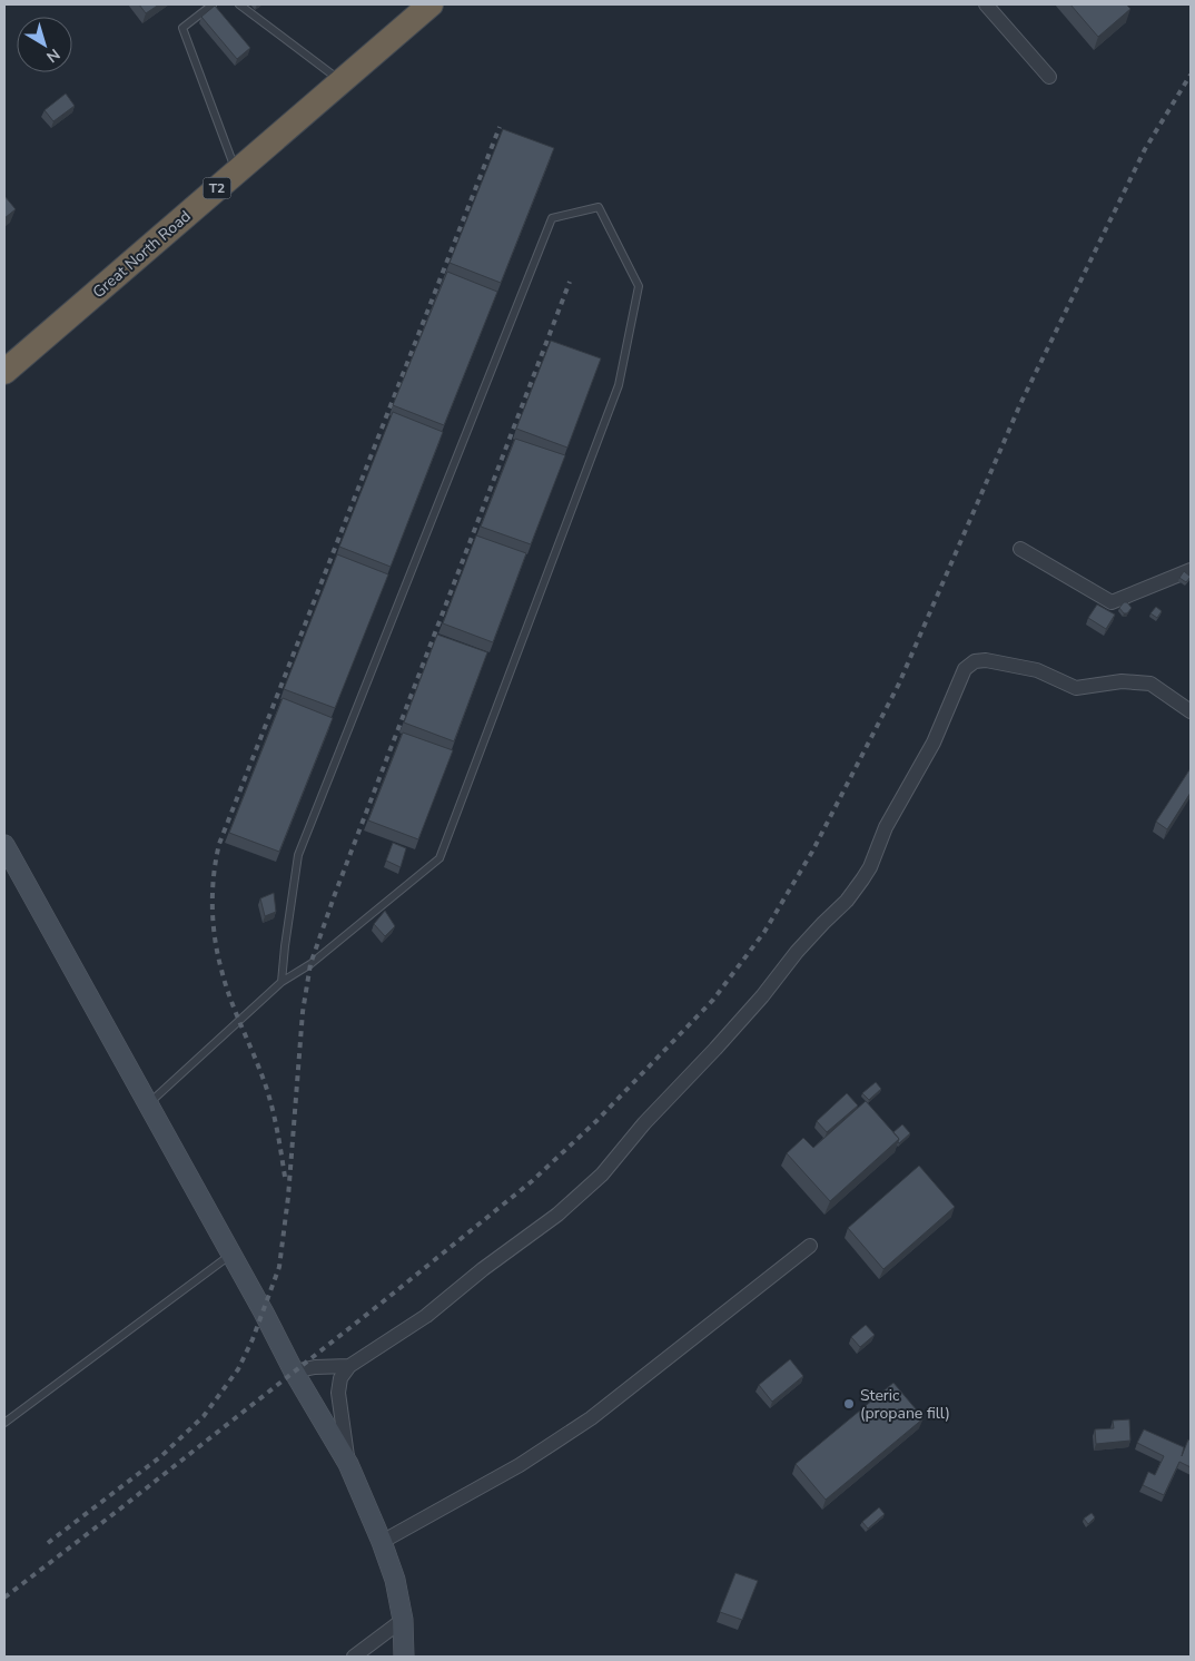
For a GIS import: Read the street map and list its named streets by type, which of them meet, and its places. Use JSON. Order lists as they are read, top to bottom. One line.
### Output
{"streets":{"highway":["T2","Great North Road"]},"places":["Steric (propane fill)"],"north":"bottom right"}
